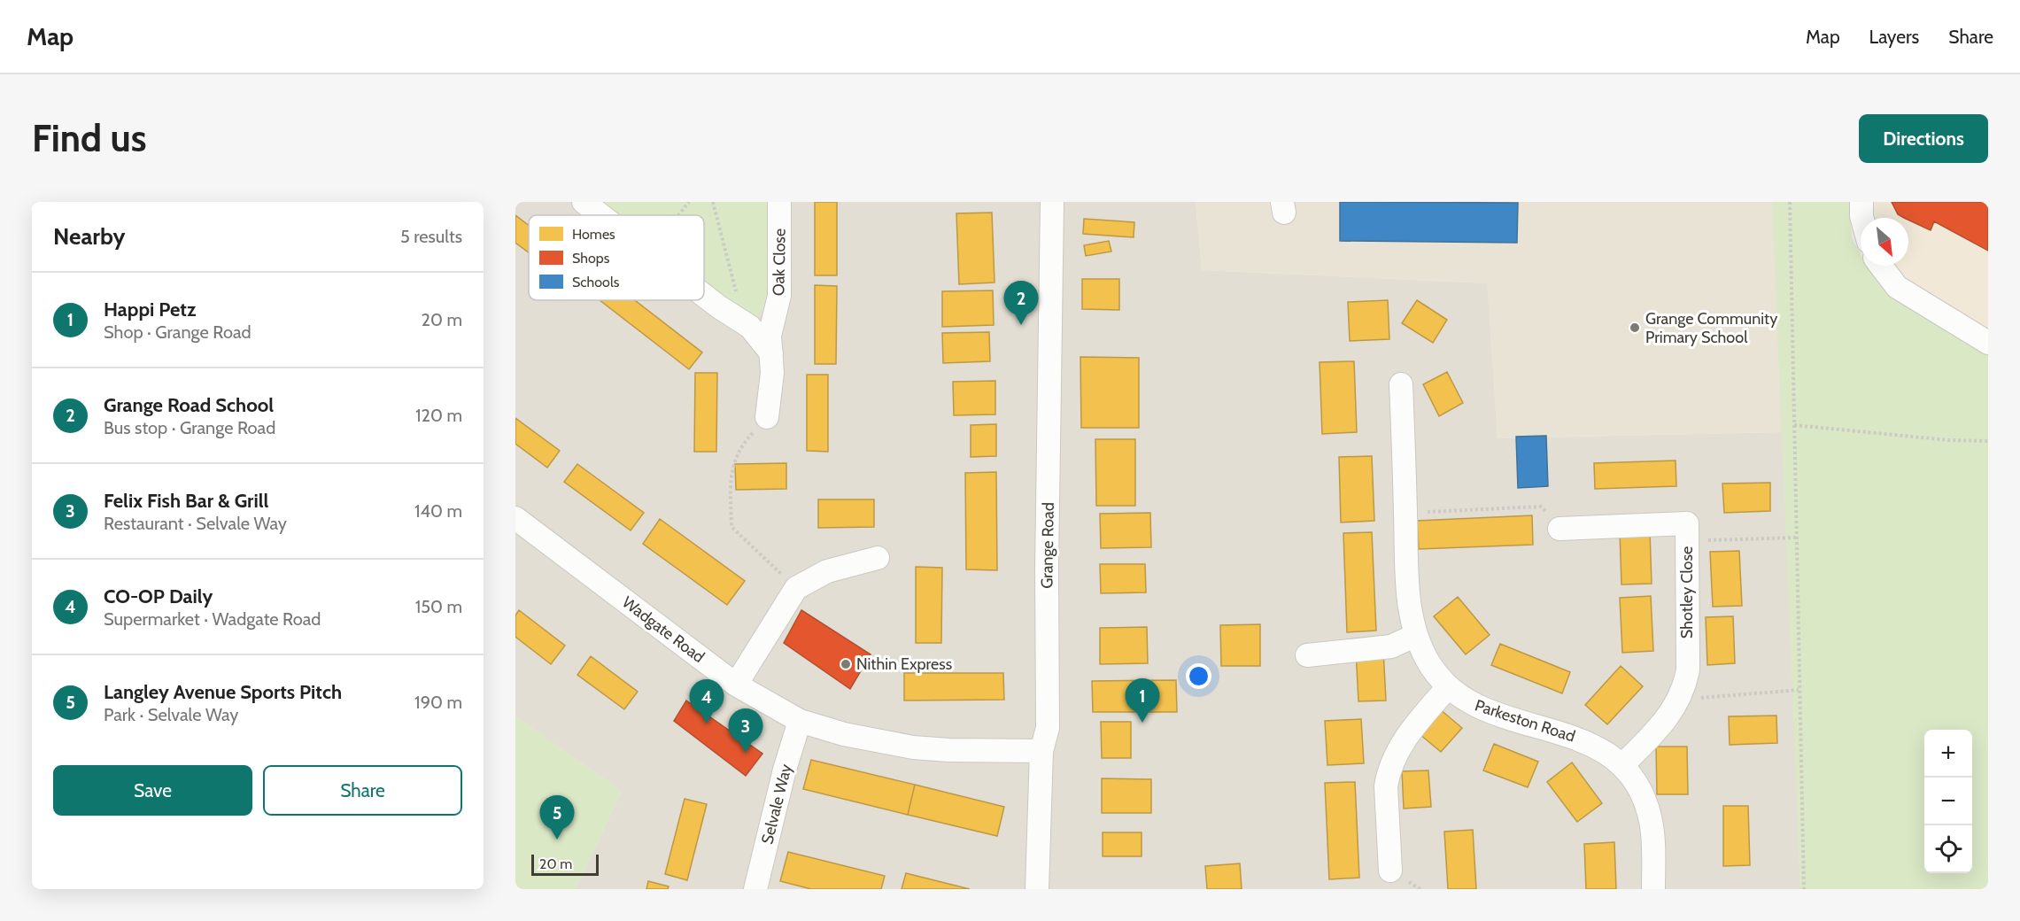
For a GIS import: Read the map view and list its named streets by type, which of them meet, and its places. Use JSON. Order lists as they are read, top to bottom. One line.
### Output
{"streets":{"street":["Oak Close","Grange Road","Shotley Close","Wadgate Road","Parkeston Road","Selvale Way"]},"crossings":[["Grange Road","Wadgate Road"],["Shotley Close","Parkeston Road"],["Wadgate Road","Selvale Way"]],"places":["Grange Community Primary School","Nithin Express"],"legend":["Homes","Shops","Schools"],"scale_bar":"20 m","north":"bottom right","page":{"header":"Map","nav":["Map","Layers","Share"],"buttons":["Directions",["Save","Share"]],"title":"Find us","heading":["Nearby","5 results"],"list":[{"mark":"1","name":"Happi Petz","note":"Shop · Grange Road","value":"20 m"},{"mark":"2","name":"Grange Road School","note":"Bus stop · Grange Road","value":"120 m"},{"mark":"3","name":"Felix Fish Bar & Grill","note":"Restaurant · Selvale Way","value":"140 m"},{"mark":"4","name":"CO-OP Daily","note":"Supermarket · Wadgate Road","value":"150 m"},{"mark":"5","name":"Langley Avenue Sports Pitch","note":"Park · Selvale Way","value":"190 m"}],"pins":["2","1","4","3","5"],"map_buttons":["+","−"],"scale":"20 m"}}
